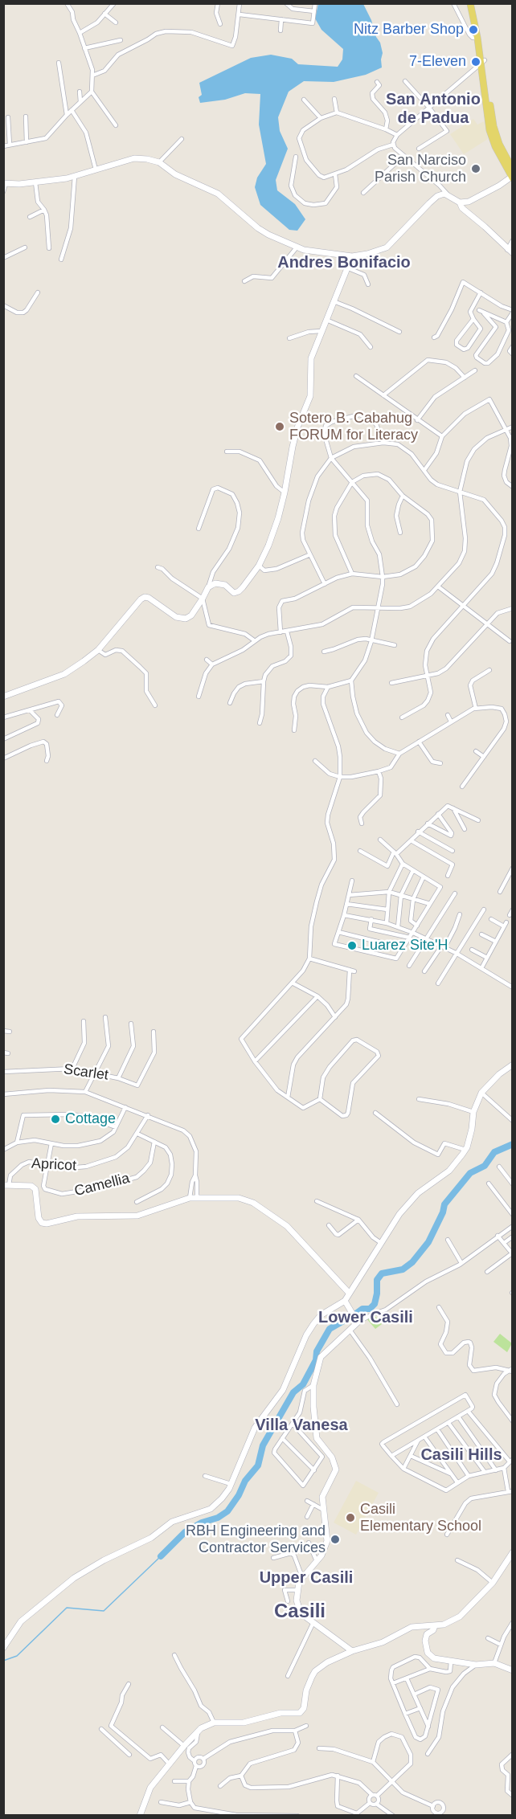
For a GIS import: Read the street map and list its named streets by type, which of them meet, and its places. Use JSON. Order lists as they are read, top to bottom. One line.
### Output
{"streets":{"street":["Scarlet","Apricot","Camellia"]},"crossings":[["Apricot","Camellia"]],"districts":["San Antonio de Padua","Andres Bonifacio","Lower Casili","Villa Vanesa","Casili Hills","Upper Casili","Casili"],"places":["Nitz Barber Shop","7-Eleven","San Narciso Parish Church","Sotero B. Cabahug FORUM for Literacy","Luarez Site'H","Cottage","Casili Elementary School","RBH Engineering and Contractor Services"]}
